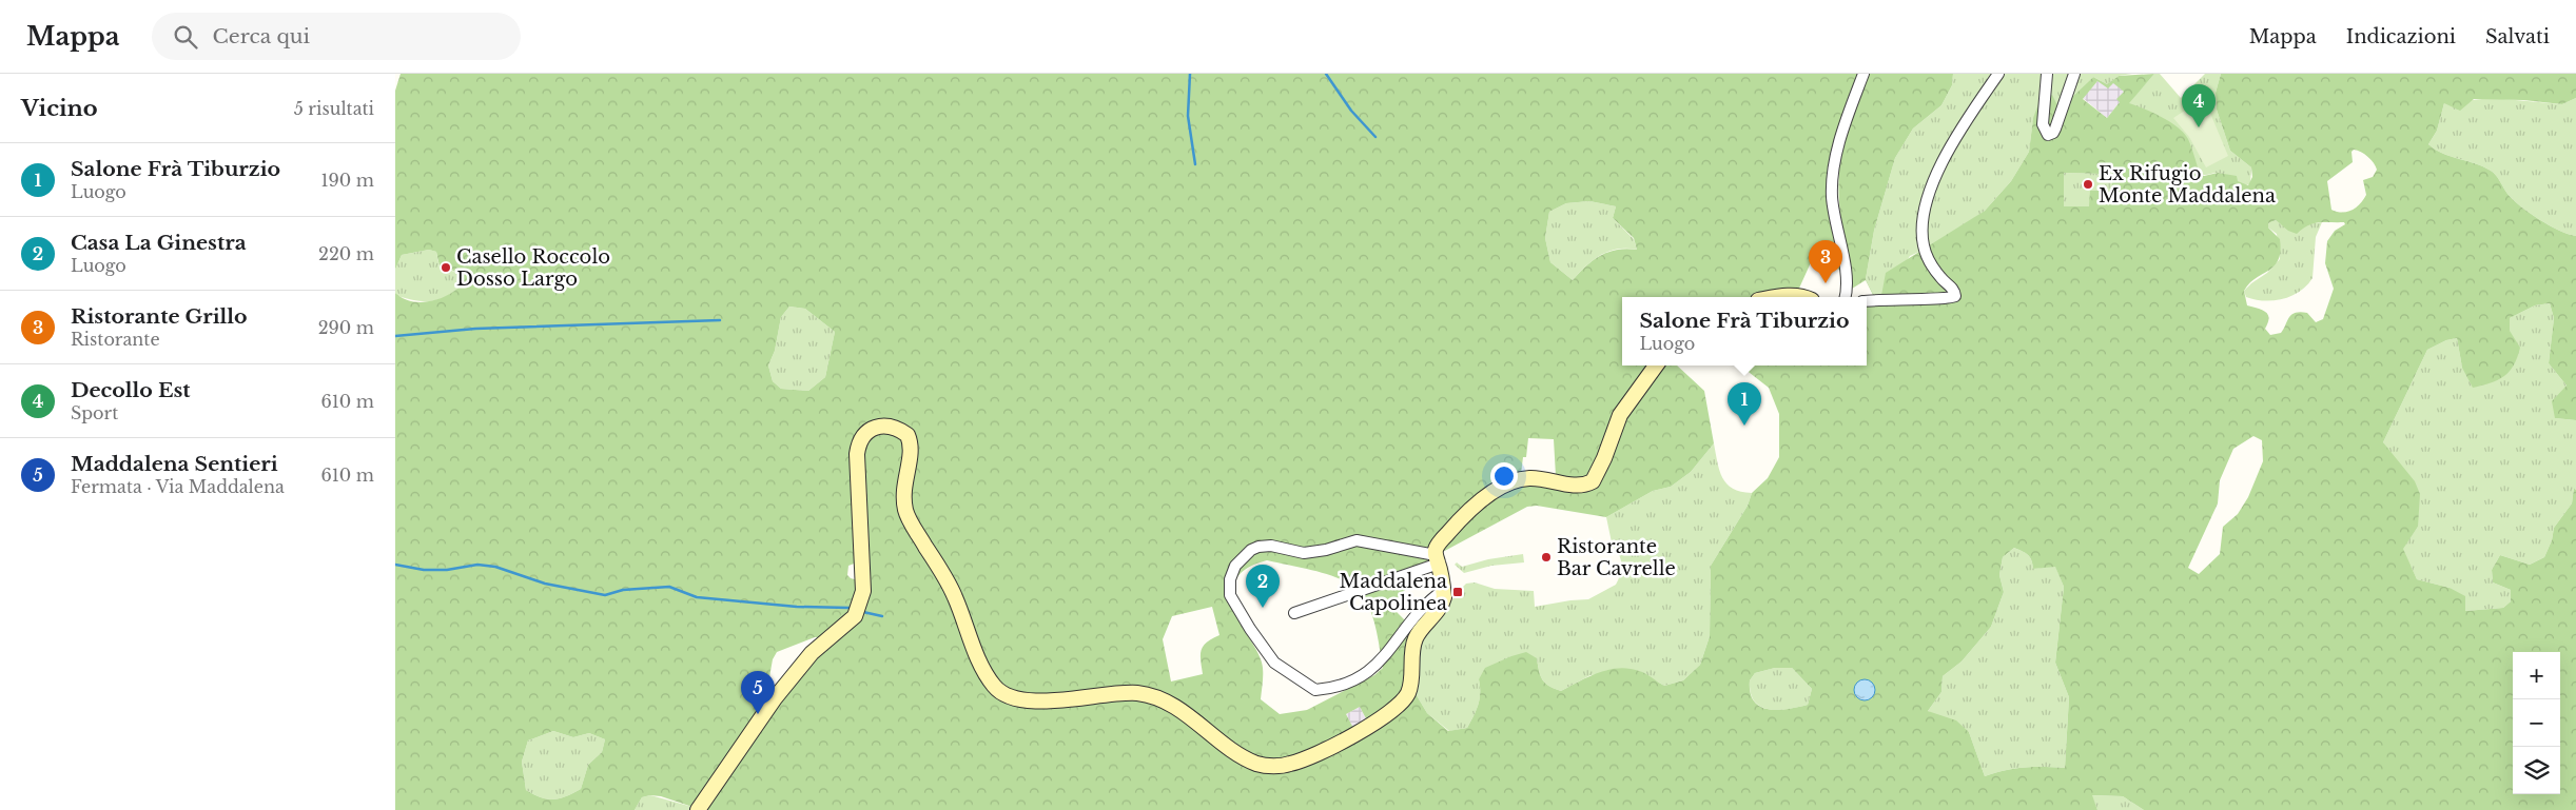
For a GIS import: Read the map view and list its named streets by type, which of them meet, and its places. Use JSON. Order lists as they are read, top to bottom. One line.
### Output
{"places":{"other":["Ex Rifugio Monte Maddalena","Casello Roccolo Dosso Largo","Ristorante Bar Cavrelle"],"transit":["Maddalena Capolinea"]},"page":{"header":"Mappa","search":"Cerca qui","nav":["Mappa","Indicazioni","Salvati"],"heading":["Vicino","5 risultati"],"pins":["4","3","1","2","5"],"list":[{"mark":"1","name":"Salone Frà Tiburzio","note":"Luogo","value":"190 m"},{"mark":"2","name":"Casa La Ginestra","note":"Luogo","value":"220 m"},{"mark":"3","name":"Ristorante Grillo","note":"Ristorante","value":"290 m"},{"mark":"4","name":"Decollo Est","note":"Sport","value":"610 m"},{"mark":"5","name":"Maddalena Sentieri","note":"Fermata · Via Maddalena","value":"610 m"}],"popup":["Salone Frà Tiburzio","Luogo"],"map_buttons":["+","−"]}}
